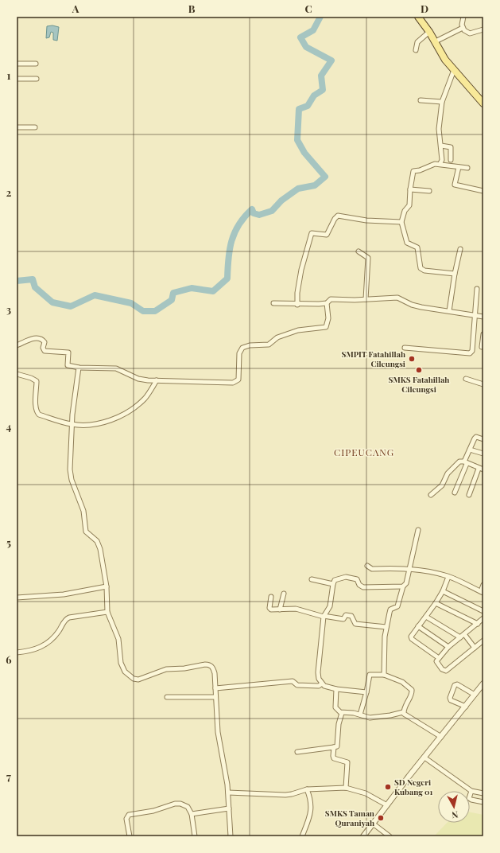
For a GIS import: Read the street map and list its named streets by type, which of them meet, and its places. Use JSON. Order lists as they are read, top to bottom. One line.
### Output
{"districts":["CIPEUCANG"],"places":["SMPIT Fatahillah Cileungsi","SMKS Fatahillah Cileungsi","SD Negeri Kubang 01","SMKS Taman Quraniyah"],"north":"bottom","grid":{"columns":["A","B","C","D"],"rows":["1","2","3","4","5","6","7"]}}
